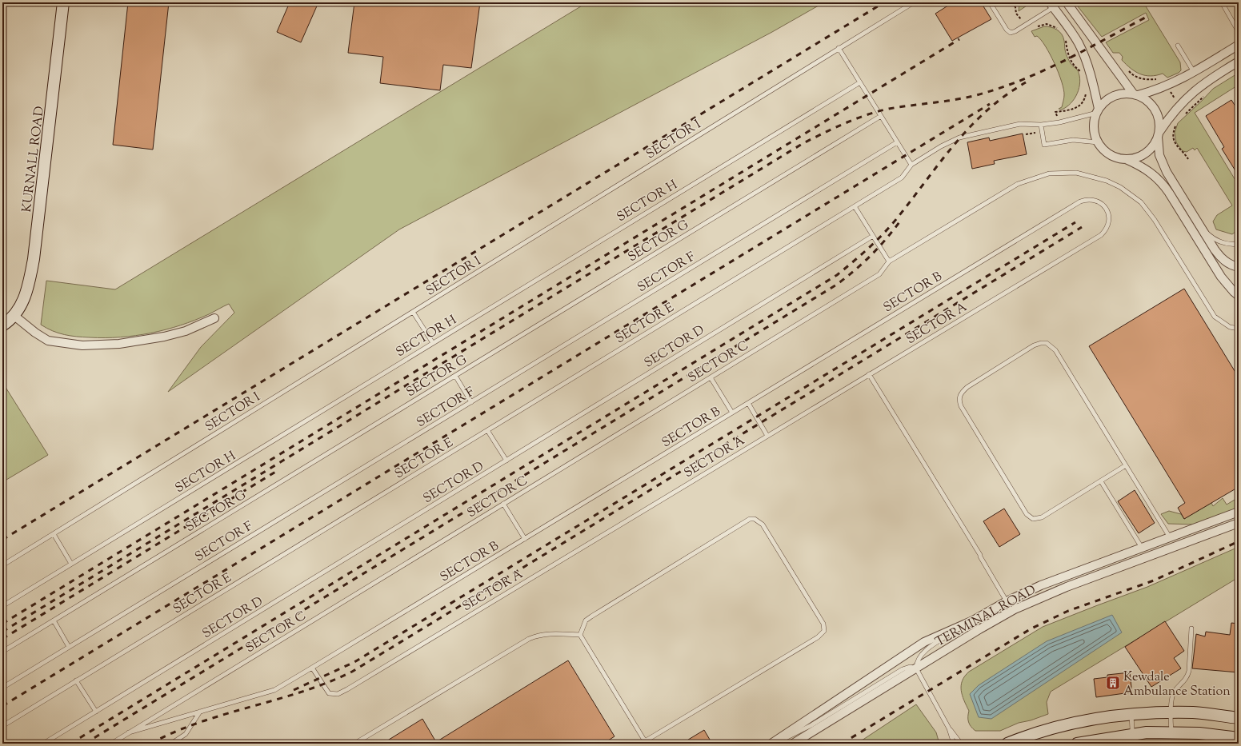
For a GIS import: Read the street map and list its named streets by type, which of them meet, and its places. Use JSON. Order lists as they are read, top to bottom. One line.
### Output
{"streets":{"main road":["KURNALL ROAD"],"street":["TERMINAL ROAD"],"lane":["SECTOR I","SECTOR H","SECTOR G","SECTOR F","SECTOR B","SECTOR E","SECTOR A","SECTOR D","SECTOR C"]},"crossings":[["SECTOR B","SECTOR A"],["SECTOR B","SECTOR C"]],"places":{"building":["Kewdale Ambulance Station"]}}
